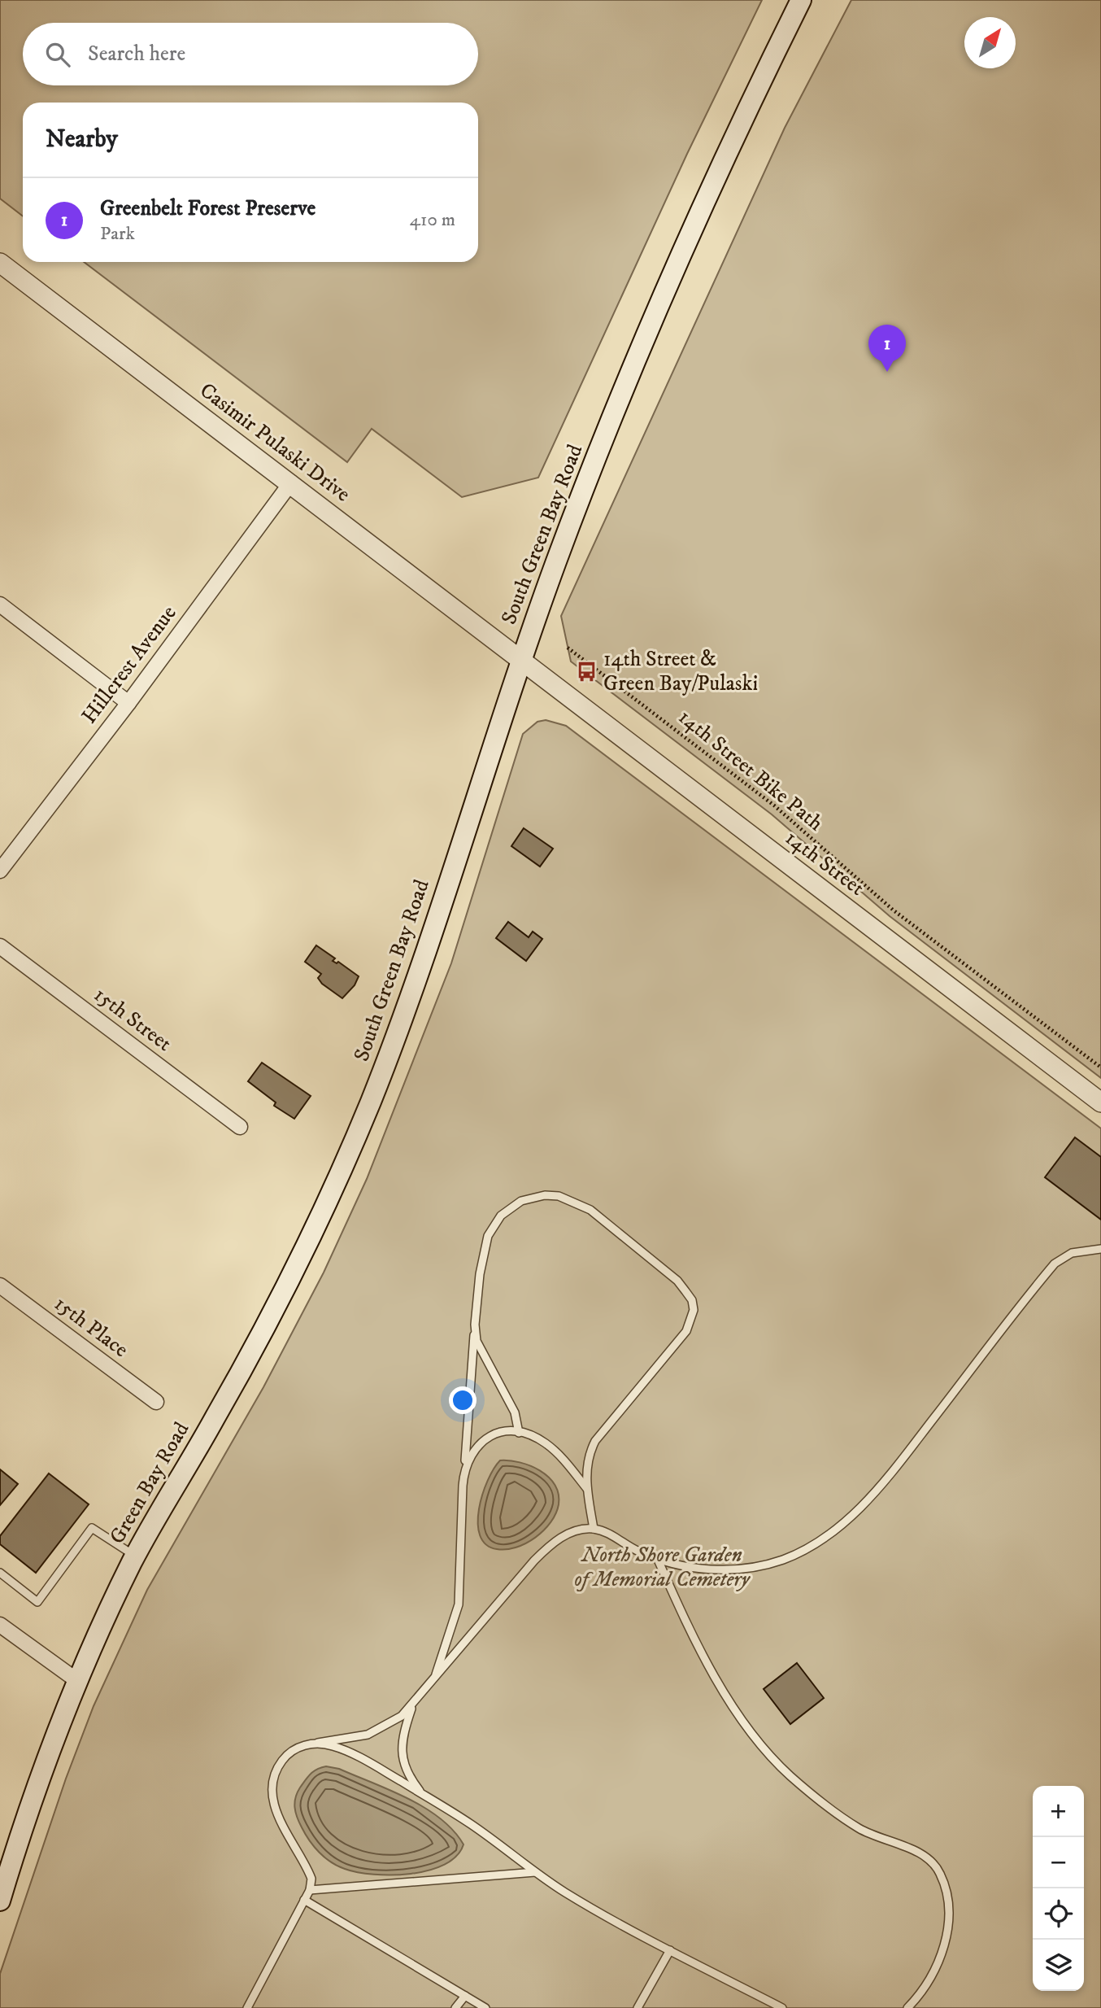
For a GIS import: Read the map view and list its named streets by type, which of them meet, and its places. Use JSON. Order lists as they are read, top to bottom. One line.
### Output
{"streets":{"main road":["South Green Bay Road","Green Bay Road"],"street":["Casimir Pulaski Drive","Hillcrest Avenue","14th Street","15th Street","15th Place"],"path":["14th Street Bike Path"]},"crossings":[["Casimir Pulaski Drive","South Green Bay Road"],["Casimir Pulaski Drive","Hillcrest Avenue"],["Casimir Pulaski Drive","14th Street"],["South Green Bay Road","14th Street"],["South Green Bay Road","Green Bay Road"]],"parks":["North Shore Garden of Memorial Cemetery"],"places":{"bus stop":["14th Street & Green Bay/Pulaski"]},"north":"top right","page":{"search":"Search here","heading":"Nearby","list":[{"mark":"1","name":"Greenbelt Forest Preserve","note":"Park","value":"410 m"}],"pins":"1","map_buttons":["+","−"]}}
